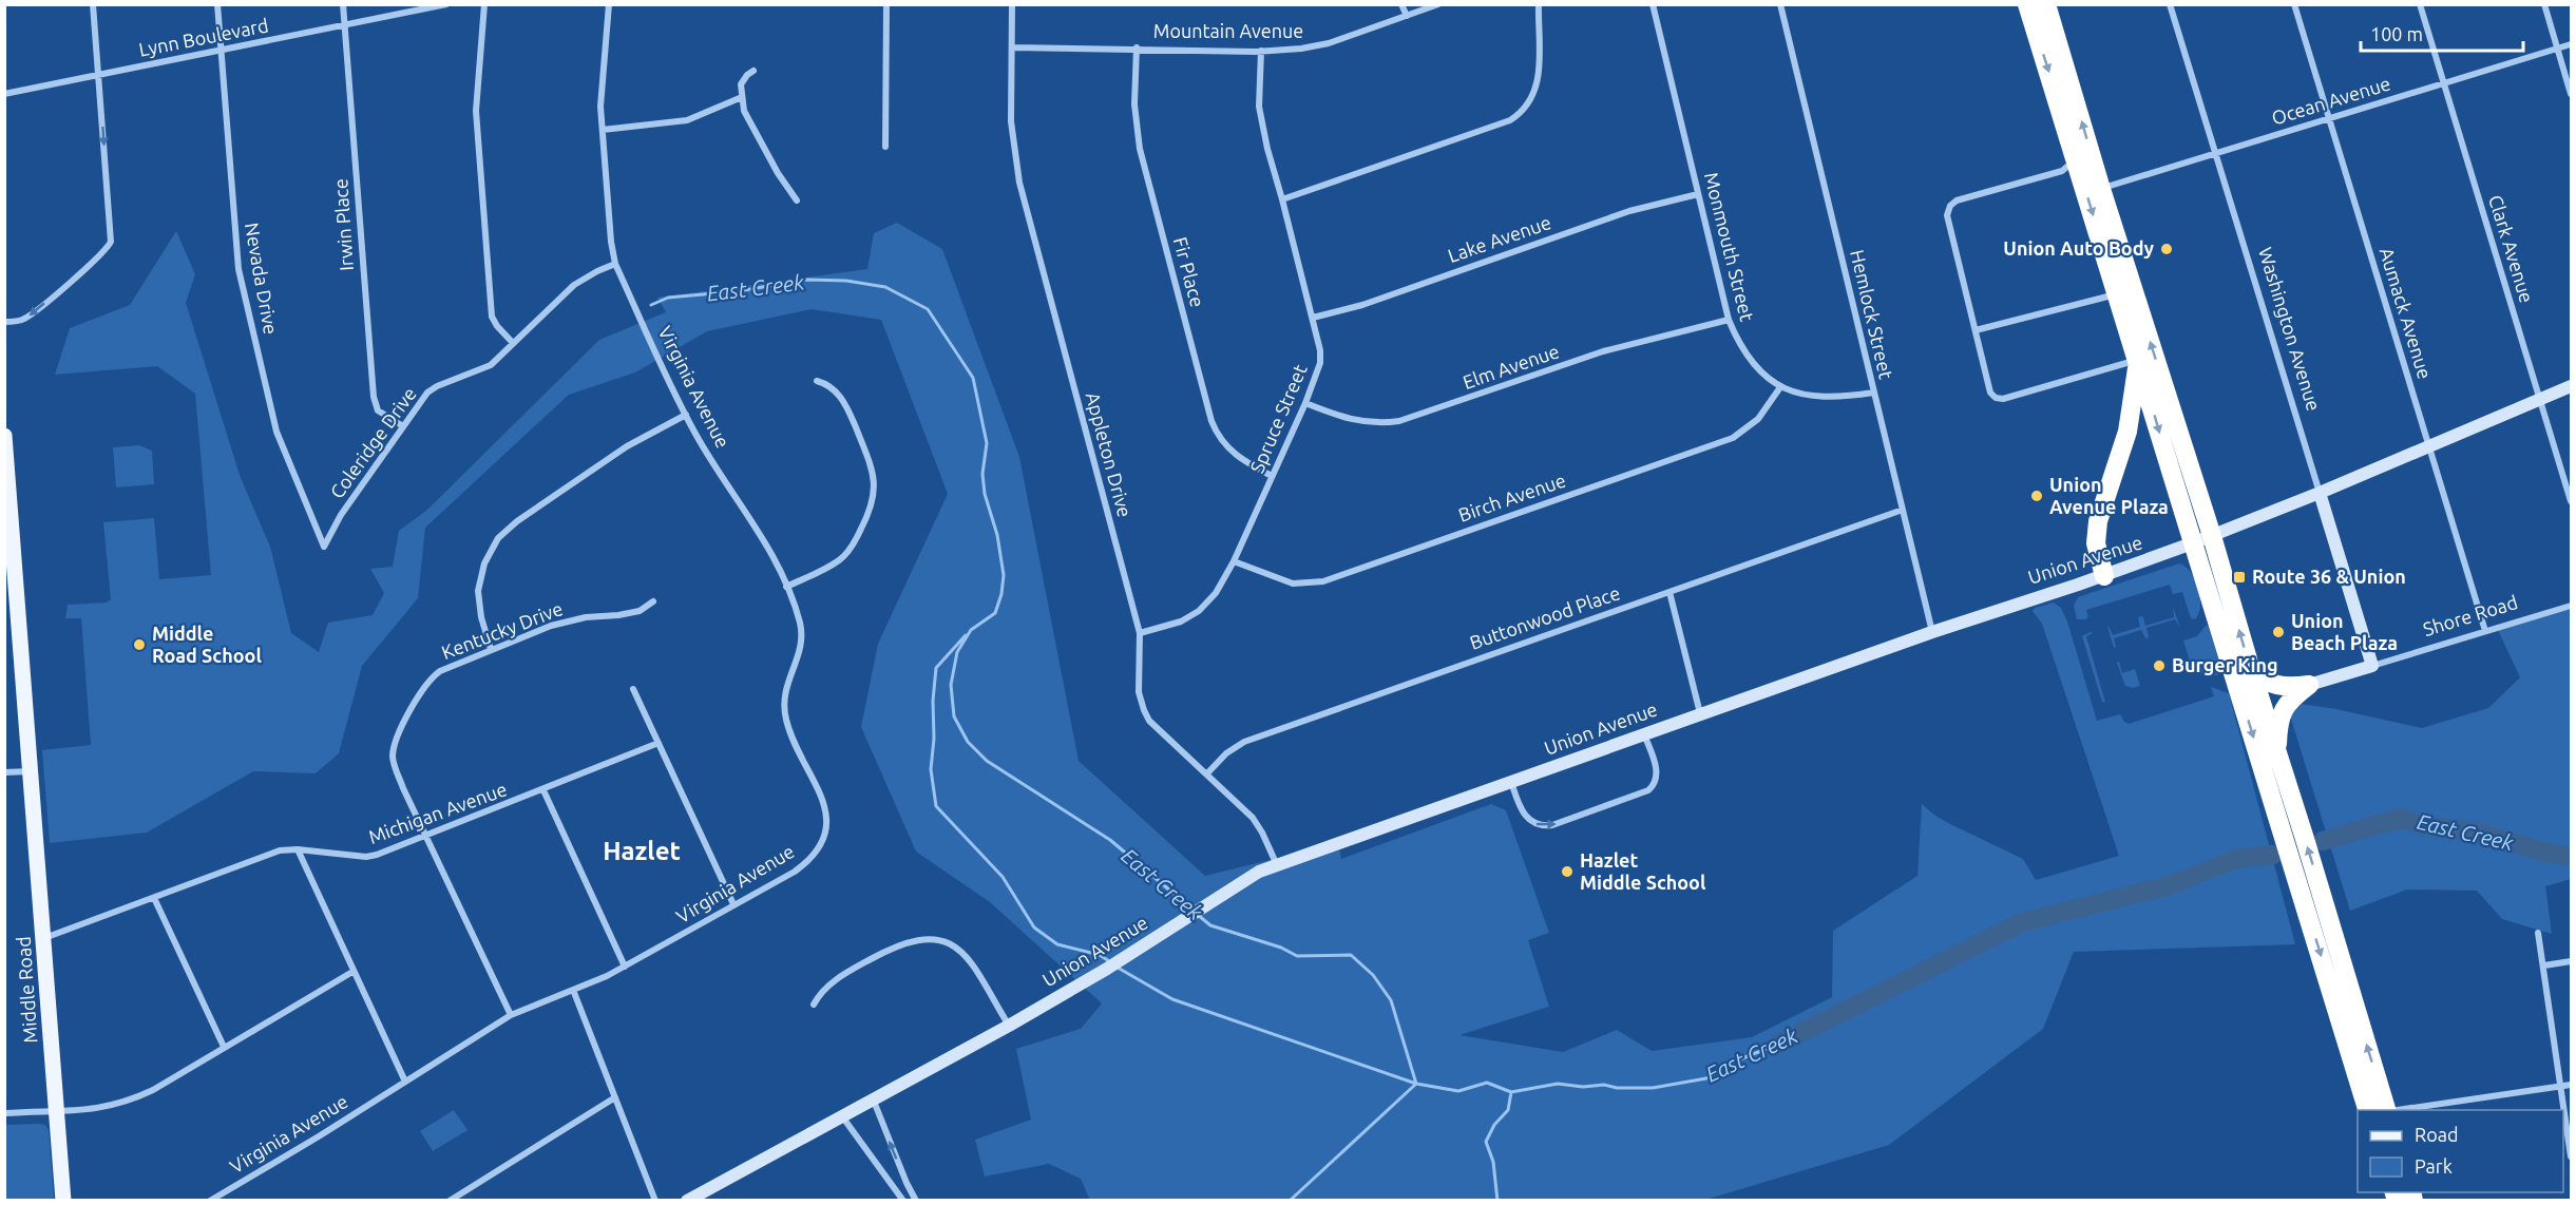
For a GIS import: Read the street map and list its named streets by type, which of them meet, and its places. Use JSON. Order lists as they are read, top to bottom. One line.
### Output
{"streets":{"main road":["Middle Road"],"street":["Mountain Avenue","Lynn Boulevard","Ocean Avenue","Irwin Place","Lake Avenue","Monmouth Street","Clark Avenue","Fir Place","Nevada Drive","Aumack Avenue","Hemlock Street","Washington Avenue","Elm Avenue","Virginia Avenue","Spruce Street","Coleridge Drive","Appleton Drive","Birch Avenue","Union Avenue","Shore Road","Buttonwood Place","Kentucky Drive","Michigan Avenue"]},"crossings":[["Mountain Avenue","Fir Place"],["Mountain Avenue","Spruce Street"],["Mountain Avenue","Appleton Drive"],["Lynn Boulevard","Irwin Place"],["Lynn Boulevard","Nevada Drive"],["Ocean Avenue","Clark Avenue"],["Ocean Avenue","Aumack Avenue"],["Ocean Avenue","Washington Avenue"],["Irwin Place","Coleridge Drive"],["Lake Avenue","Monmouth Street"],["Lake Avenue","Spruce Street"],["Monmouth Street","Hemlock Street"],["Monmouth Street","Elm Avenue"],["Monmouth Street","Birch Avenue"],["Clark Avenue","Union Avenue"],["Fir Place","Spruce Street"],["Nevada Drive","Coleridge Drive"],["Aumack Avenue","Union Avenue"],["Aumack Avenue","Shore Road"],["Hemlock Street","Union Avenue"],["Hemlock Street","Buttonwood Place"],["Washington Avenue","Union Avenue"],["Washington Avenue","Shore Road"],["Elm Avenue","Spruce Street"],["Virginia Avenue","Coleridge Drive"],["Virginia Avenue","Kentucky Drive"],["Spruce Street","Appleton Drive"],["Spruce Street","Birch Avenue"],["Appleton Drive","Union Avenue"],["Appleton Drive","Buttonwood Place"],["Kentucky Drive","Michigan Avenue"],["Michigan Avenue","Middle Road"]],"districts":["Hazlet"],"water":["East Creek"],"places":{"other":["Union Auto Body","Union Avenue Plaza","Union Beach Plaza","Middle Road School","Burger King","Hazlet Middle School"],"transit":["Route 36 & Union"]},"legend":["Road","Park"],"scale_bar":"100 m"}
